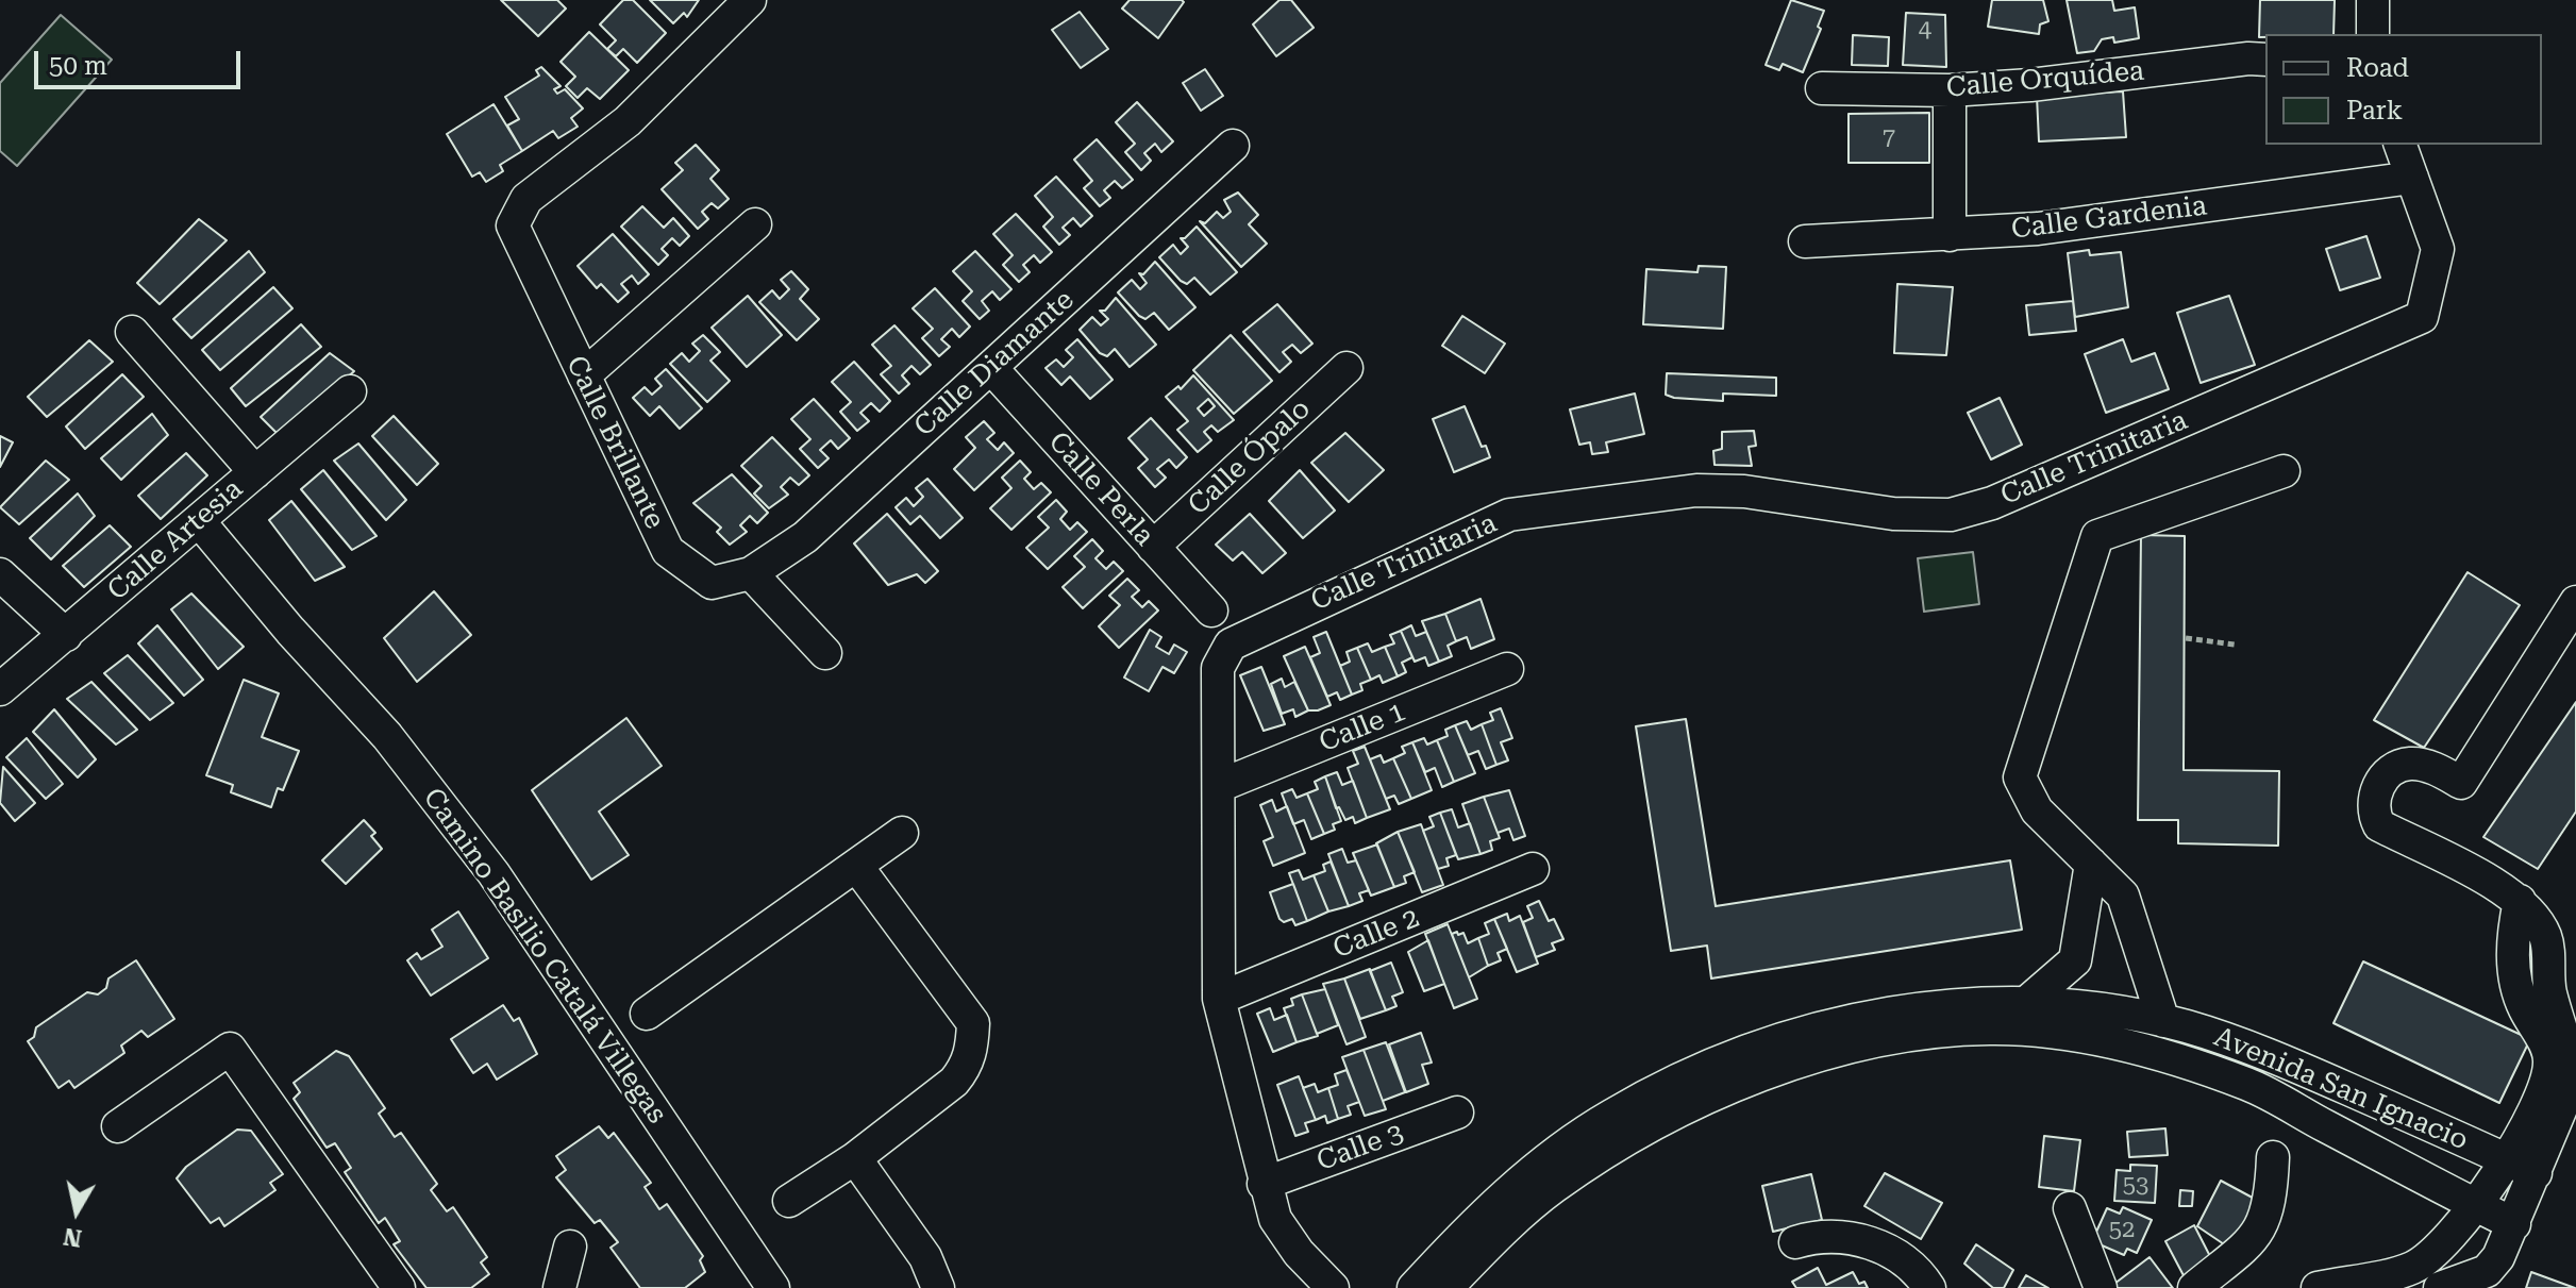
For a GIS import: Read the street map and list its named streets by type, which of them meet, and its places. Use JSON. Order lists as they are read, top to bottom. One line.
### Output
{"streets":{"street":["Calle Orquídea","Calle Gardenia","Calle Diamante","Calle Brillante","Calle Ópalo","Calle Trinitaria","Calle Perla","Calle Artesia","Calle 1","Calle 2","Camino Basilio Catalá Villegas","Avenida San Ignacio","Calle 3"]},"crossings":[["Calle Gardenia","Calle Trinitaria"],["Calle Diamante","Calle Brillante"],["Calle Diamante","Calle Perla"],["Calle Ópalo","Calle Perla"],["Calle Trinitaria","Calle 1"],["Calle Trinitaria","Calle 2"],["Calle Trinitaria","Calle 3"],["Calle Artesia","Camino Basilio Catalá Villegas"]],"house_numbers":["4","7","53","52"],"legend":["Road","Park"],"scale_bar":"50 m","north":"bottom"}
